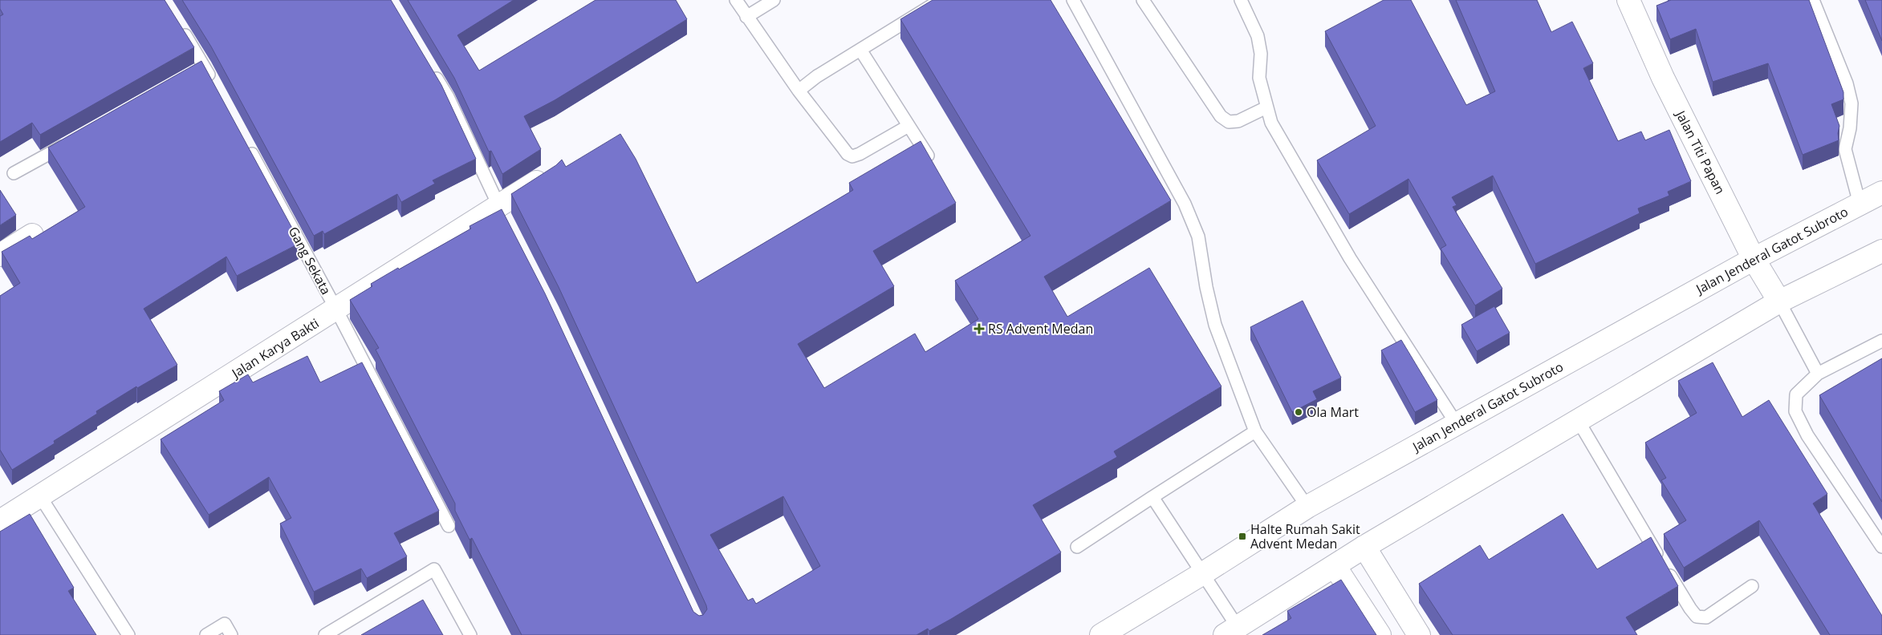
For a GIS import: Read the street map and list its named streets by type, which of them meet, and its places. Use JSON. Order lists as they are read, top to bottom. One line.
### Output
{"streets":{"main road":["Jalan Titi Papan","Jalan Jenderal Gatot Subroto","Jalan Karya Bakti"],"lane":["Gang Sekata"]},"crossings":[["Jalan Titi Papan","Jalan Jenderal Gatot Subroto"],["Gang Sekata","Jalan Karya Bakti"]],"places":{"health":["RS Advent Medan"],"other":["Ola Mart"],"transit":["Halte Rumah Sakit Advent Medan"]}}
